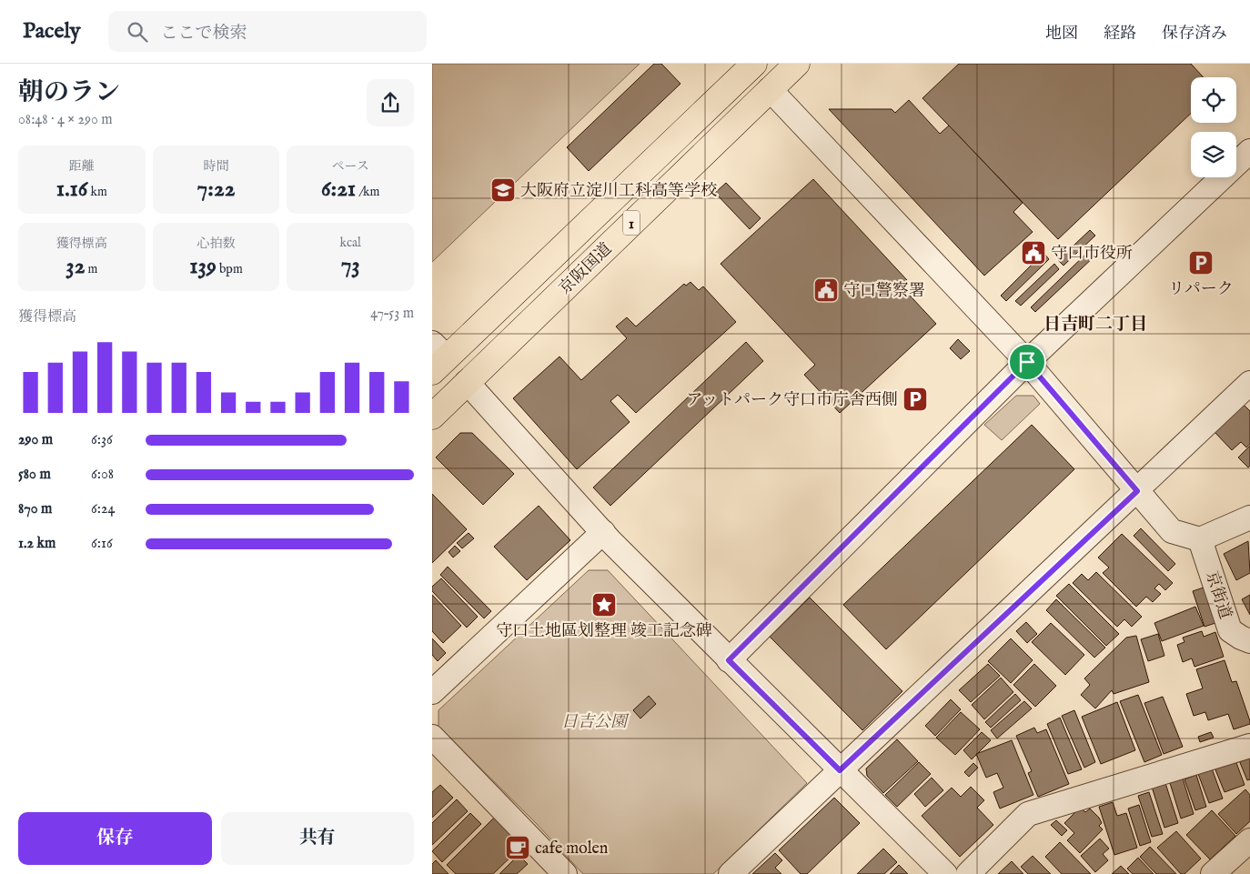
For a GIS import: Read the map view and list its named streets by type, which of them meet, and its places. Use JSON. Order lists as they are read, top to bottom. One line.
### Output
{"streets":{"highway":["1","京阪国道"],"street":["京街道"]},"districts":["日吉町二丁目"],"parks":["日吉公園"],"places":{"school or university":["大阪府立淀川工科高等学校"],"public building":["守口市役所","守口警察署"],"parking":["リパーク","アットパーク守口市庁舎西側"],"place":["守口土地區划整理 竣工記念碑"],"cafe":["cafe molen"]},"page":{"header":"Pacely","search":"ここで検索","nav":["地図","経路","保存済み"],"heading":["朝のラン","08:48 · 4 × 290 m"],"stats":[["距離","1.16 km"],["時間","7:22"],["ペース","6:21 /km"],["獲得標高","32 m"],["心拍数","139 bpm"],["kcal","73"]],"chart":["獲得標高","47–53 m"],"list":[{"name":"290 m","note":"6:36"},{"name":"580 m","note":"6:08"},{"name":"870 m","note":"6:24"},{"name":"1.2 km","note":"6:16"}],"buttons":["保存","共有"]}}
